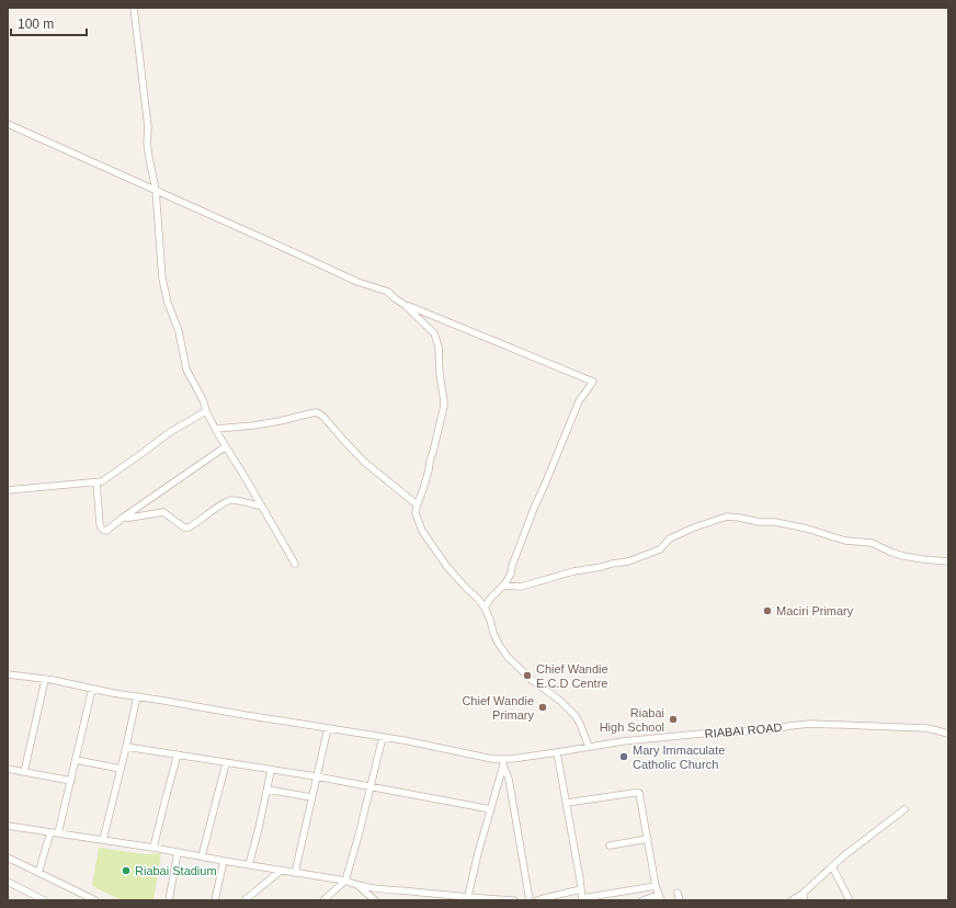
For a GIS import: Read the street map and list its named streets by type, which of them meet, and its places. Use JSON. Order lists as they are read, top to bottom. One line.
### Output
{"streets":{"street":["RIABAI ROAD"]},"places":["Maciri Primary","Chief Wandie E.C.D Centre","Chief Wandie Primary","Riabai High School","Mary Immaculate Catholic Church","Riabai Stadium"],"scale_bar":"100 m"}
